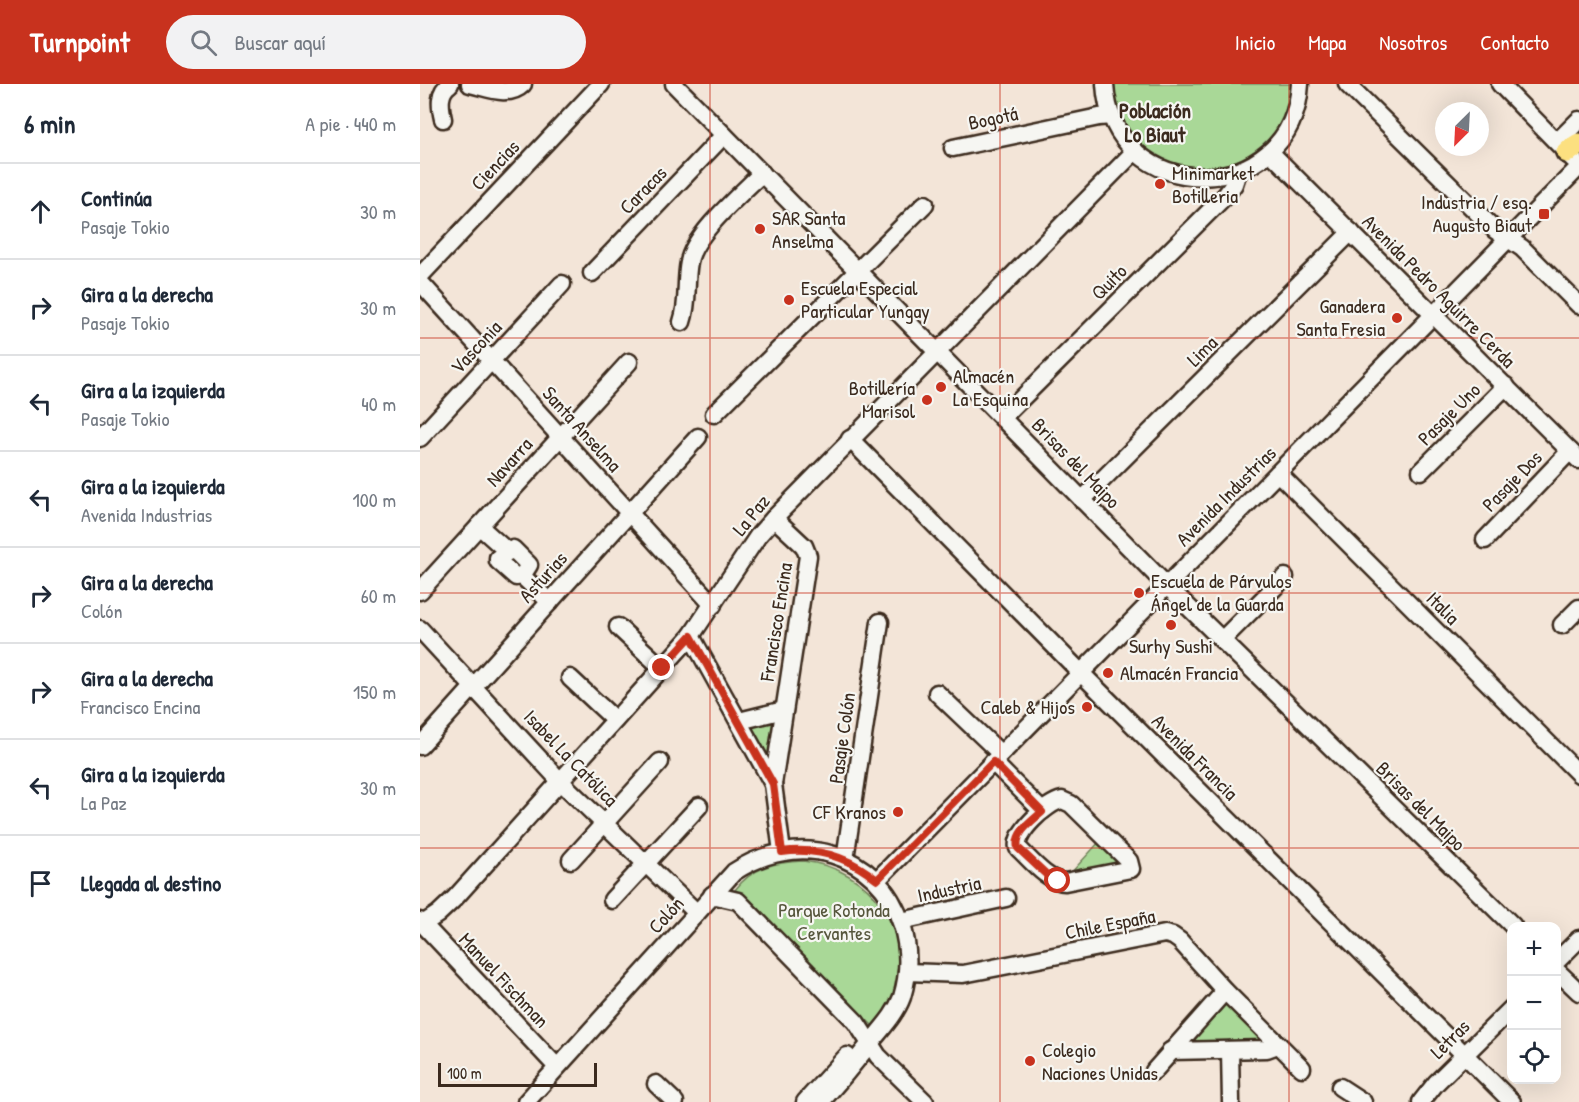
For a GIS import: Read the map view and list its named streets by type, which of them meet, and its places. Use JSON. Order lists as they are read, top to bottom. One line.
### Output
{"streets":{"street":["Bogotá","Ciencias","Caracas","Quito","Avenida Pedro Aguirre Cerda","Vasconia","Lima","Pasaje Uno","Santa Anselma","Navarra","Brisas del Maipo","Pasaje Dos","Avenida Industrias","La Paz","Asturias","Italia","Francisco Encina","Pasaje Colón","Avenida Francia","Isabel La Católica","Industria","Colón","Chile España","Manuel Fischman","Letras"]},"crossings":[["Caracas","Brisas del Maipo"],["Quito","Brisas del Maipo"],["Avenida Pedro Aguirre Cerda","Lima"],["Avenida Pedro Aguirre Cerda","Pasaje Uno"],["Avenida Pedro Aguirre Cerda","Pasaje Dos"],["Avenida Pedro Aguirre Cerda","Avenida Industrias"],["Vasconia","Santa Anselma"],["Lima","Brisas del Maipo"],["Santa Anselma","Navarra"],["Santa Anselma","La Paz"],["Santa Anselma","Asturias"],["Brisas del Maipo","Avenida Industrias"],["Brisas del Maipo","La Paz"],["Avenida Industrias","Italia"],["Avenida Industrias","Avenida Francia"],["Avenida Industrias","Colón"],["La Paz","Francisco Encina"],["La Paz","Avenida Francia"],["La Paz","Isabel La Católica"],["La Paz","Manuel Fischman"],["Asturias","Isabel La Católica"],["Francisco Encina","Colón"],["Pasaje Colón","Colón"],["Avenida Francia","Letras"],["Isabel La Católica","Colón"],["Colón","Manuel Fischman"]],"districts":["Población Lo Biaut"],"parks":["Parque Rotonda Cervantes"],"places":{"other":["Minimarket Botilleria","SAR Santa Anselma","Escuela Especial Particular Yungay","Ganadera Santa Fresia","Almacén La Esquina","Botillería Marisol","Escuela de Párvulos Ángel de la Guarda","Surhy Sushi","Almacén Francia","Caleb & Hijos","CF Kranos","Colegio Naciones Unidas"],"transit":["Industria / esq. Augusto Biaut"]},"scale_bar":"100 m","north":"bottom left","page":{"header":"Turnpoint","search":"Buscar aquí","nav":["Inicio","Mapa","Nosotros","Contacto"],"heading":["6 min","A pie · 440 m"],"list":[["Continúa","Pasaje Tokio","30 m"],["Gira a la derecha","Pasaje Tokio","30 m"],["Gira a la izquierda","Pasaje Tokio","40 m"],["Gira a la izquierda","Avenida Industrias","100 m"],["Gira a la derecha","Colón","60 m"],["Gira a la derecha","Francisco Encina","150 m"],["Gira a la izquierda","La Paz","30 m"],"Llegada al destino"],"map_buttons":["+","−"],"scale":"100 m"}}
